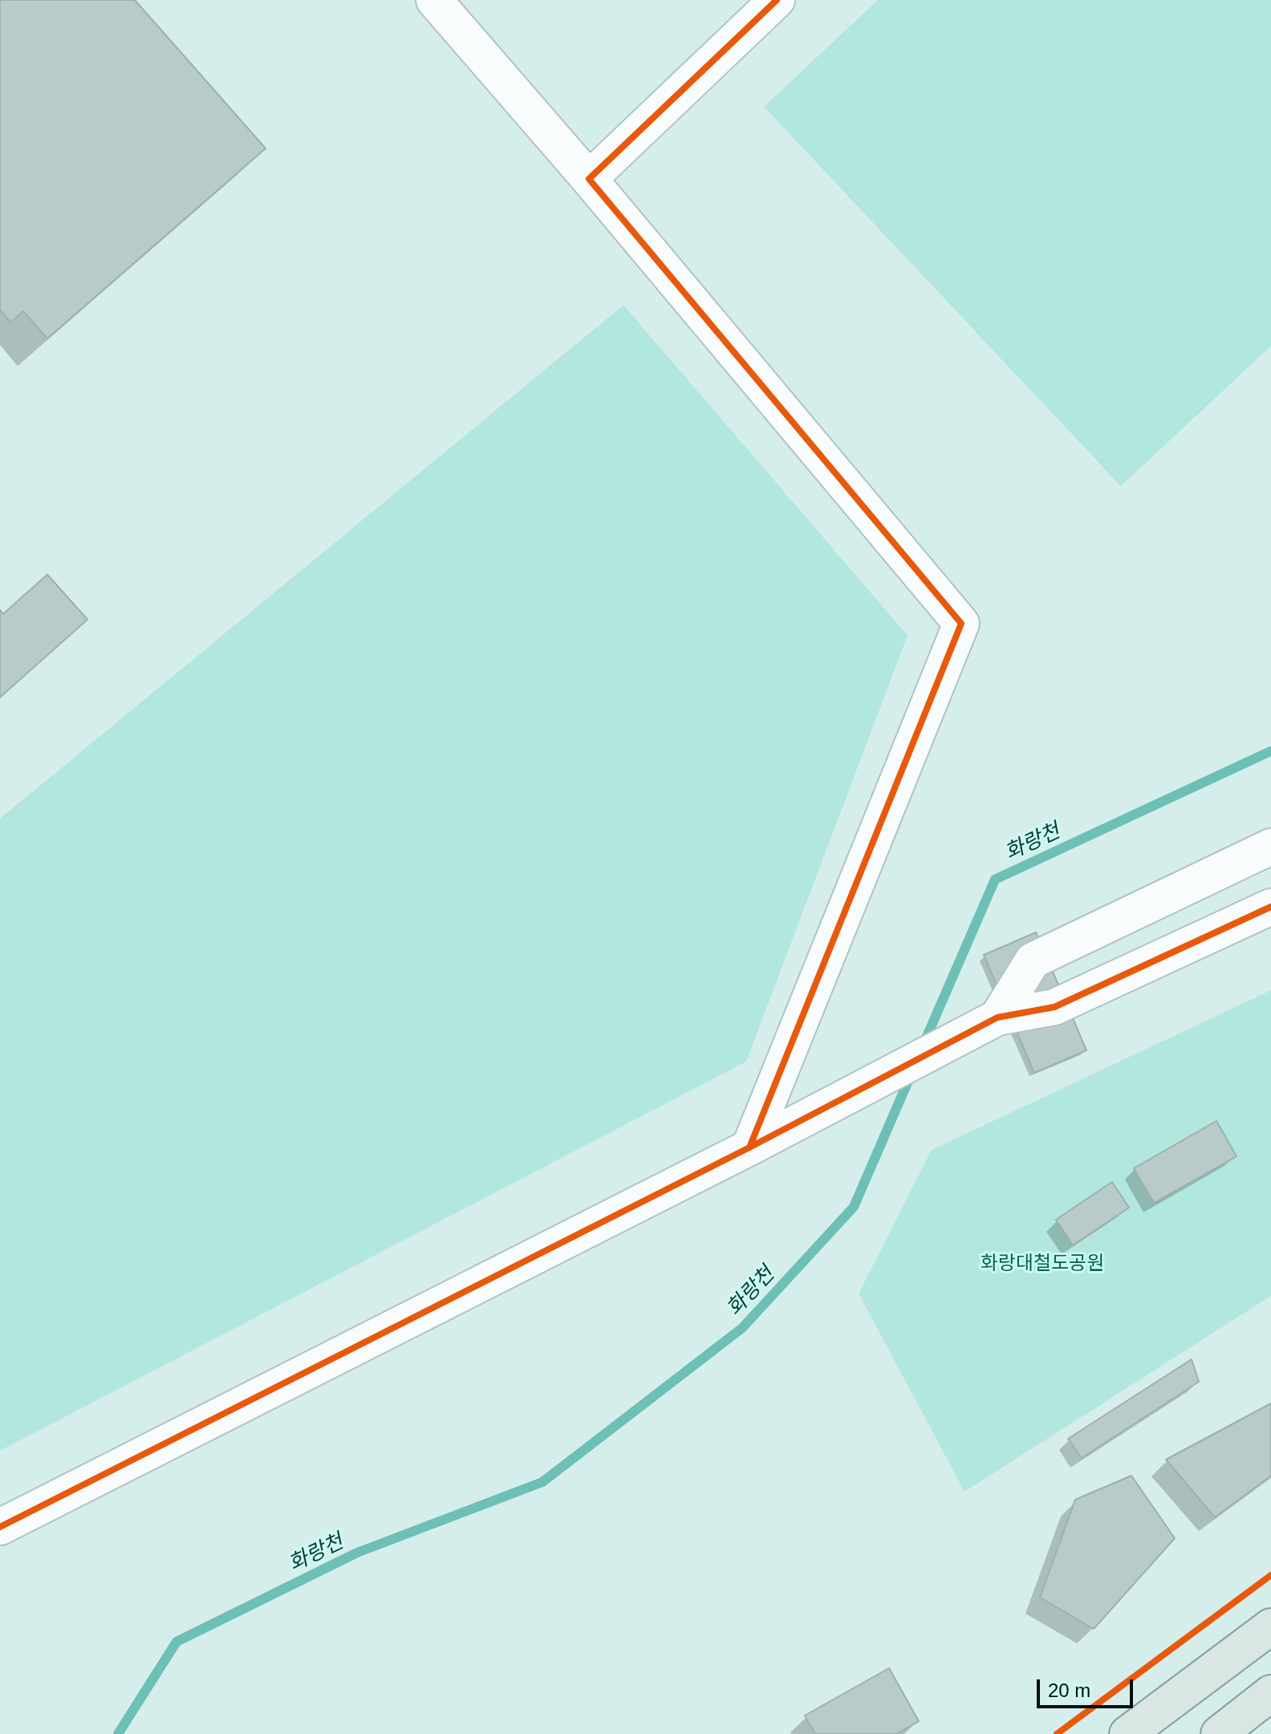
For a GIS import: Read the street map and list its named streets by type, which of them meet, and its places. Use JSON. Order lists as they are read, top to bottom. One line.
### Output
{"water":["화랑천"],"parks":["화랑대철도공원"],"scale_bar":"20 m"}
